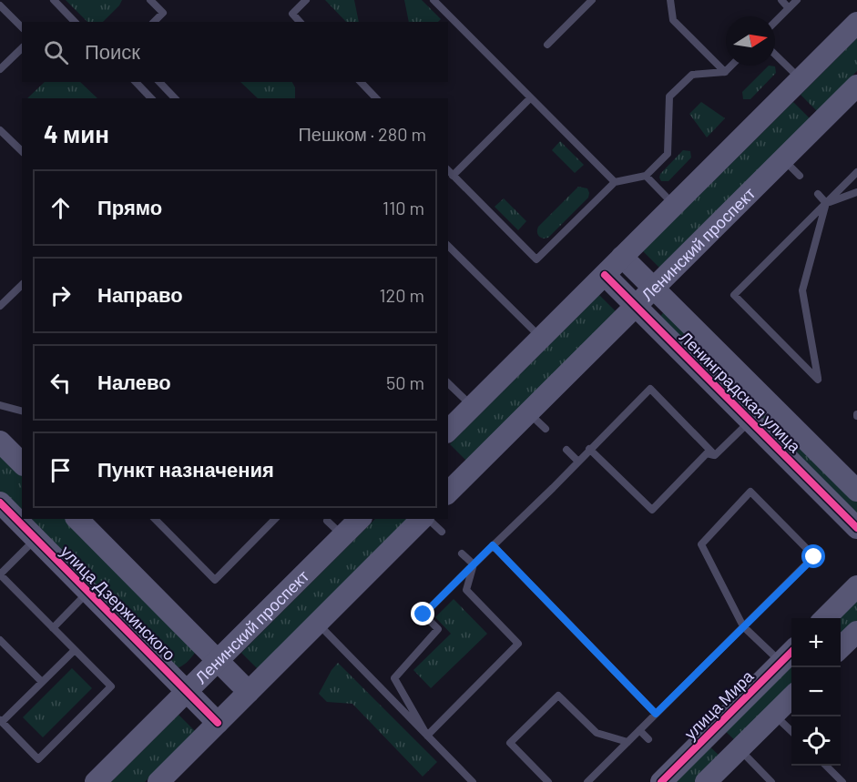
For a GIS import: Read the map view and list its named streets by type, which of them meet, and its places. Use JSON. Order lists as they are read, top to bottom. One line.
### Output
{"streets":{"main road":["Ленинский проспект","Ленинградская улица","улица Дзержинского","улица Мира"]},"crossings":[["Ленинский проспект","Ленинградская улица"],["Ленинский проспект","улица Дзержинского"]],"north":"right","page":{"search":"Поиск","heading":["4 мин","Пешком · 280 m"],"list":[["Прямо","110 m"],["Направо","120 m"],["Налево","50 m"],"Пункт назначения"],"map_buttons":["+","−"]}}
